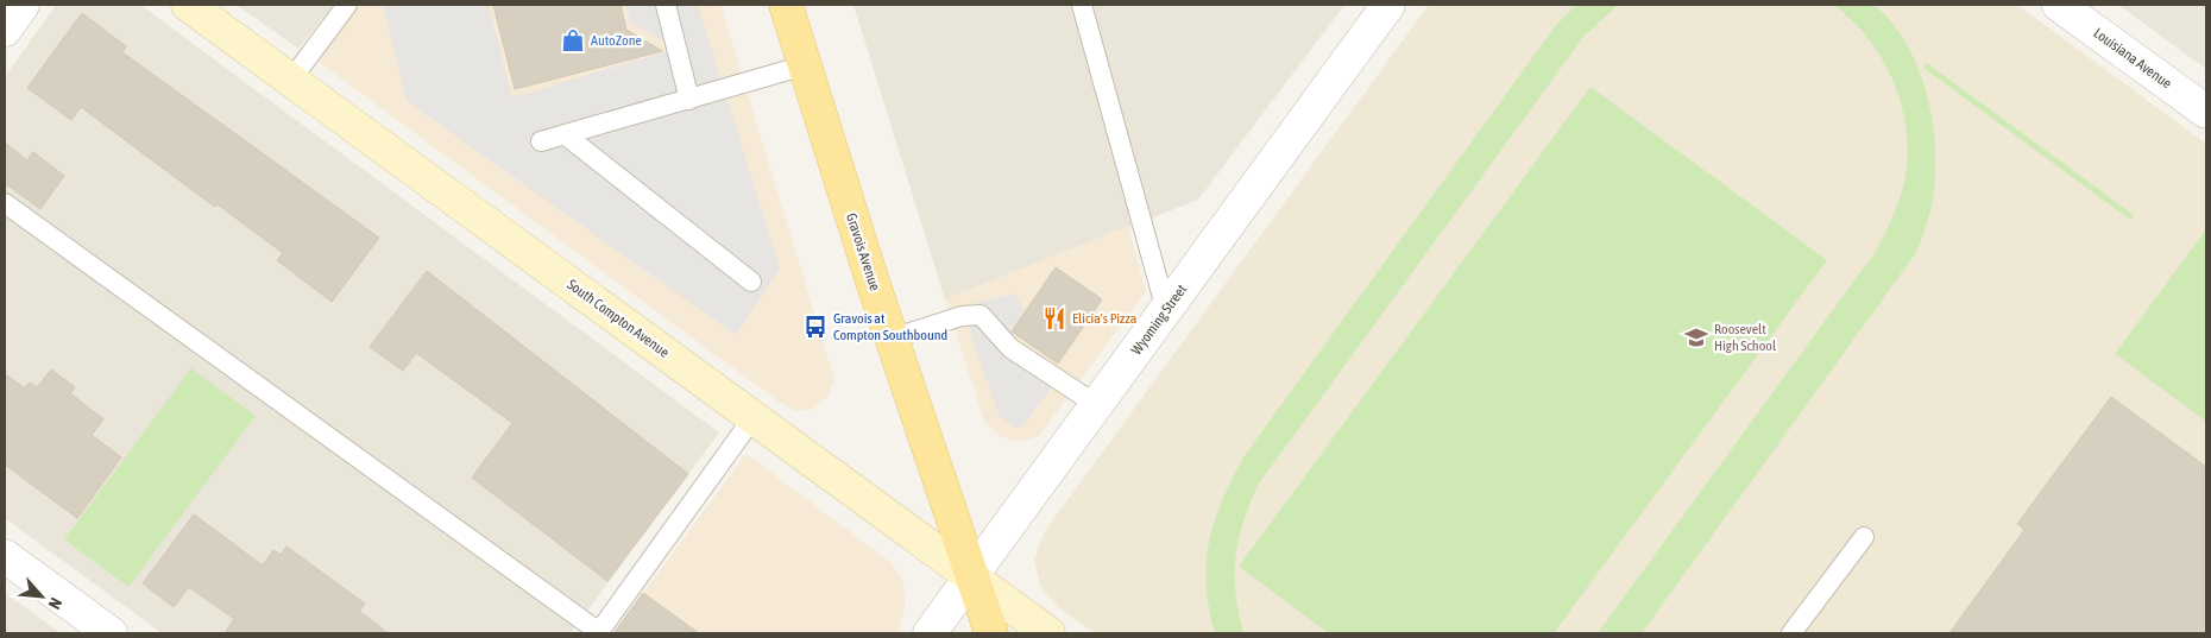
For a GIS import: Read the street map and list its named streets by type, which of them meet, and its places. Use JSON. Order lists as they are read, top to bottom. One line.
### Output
{"streets":{"main road":["Gravois Avenue"],"street":["Louisiana Avenue","South Compton Avenue","Wyoming Street"]},"crossings":[["Gravois Avenue","South Compton Avenue"],["Gravois Avenue","Wyoming Street"],["South Compton Avenue","Wyoming Street"]],"places":{"shop":["AutoZone"],"restaurant":["Elicia's Pizza"],"bus stop":["Gravois at Compton Southbound"],"school or university":["Roosevelt High School"]},"north":"bottom right"}
